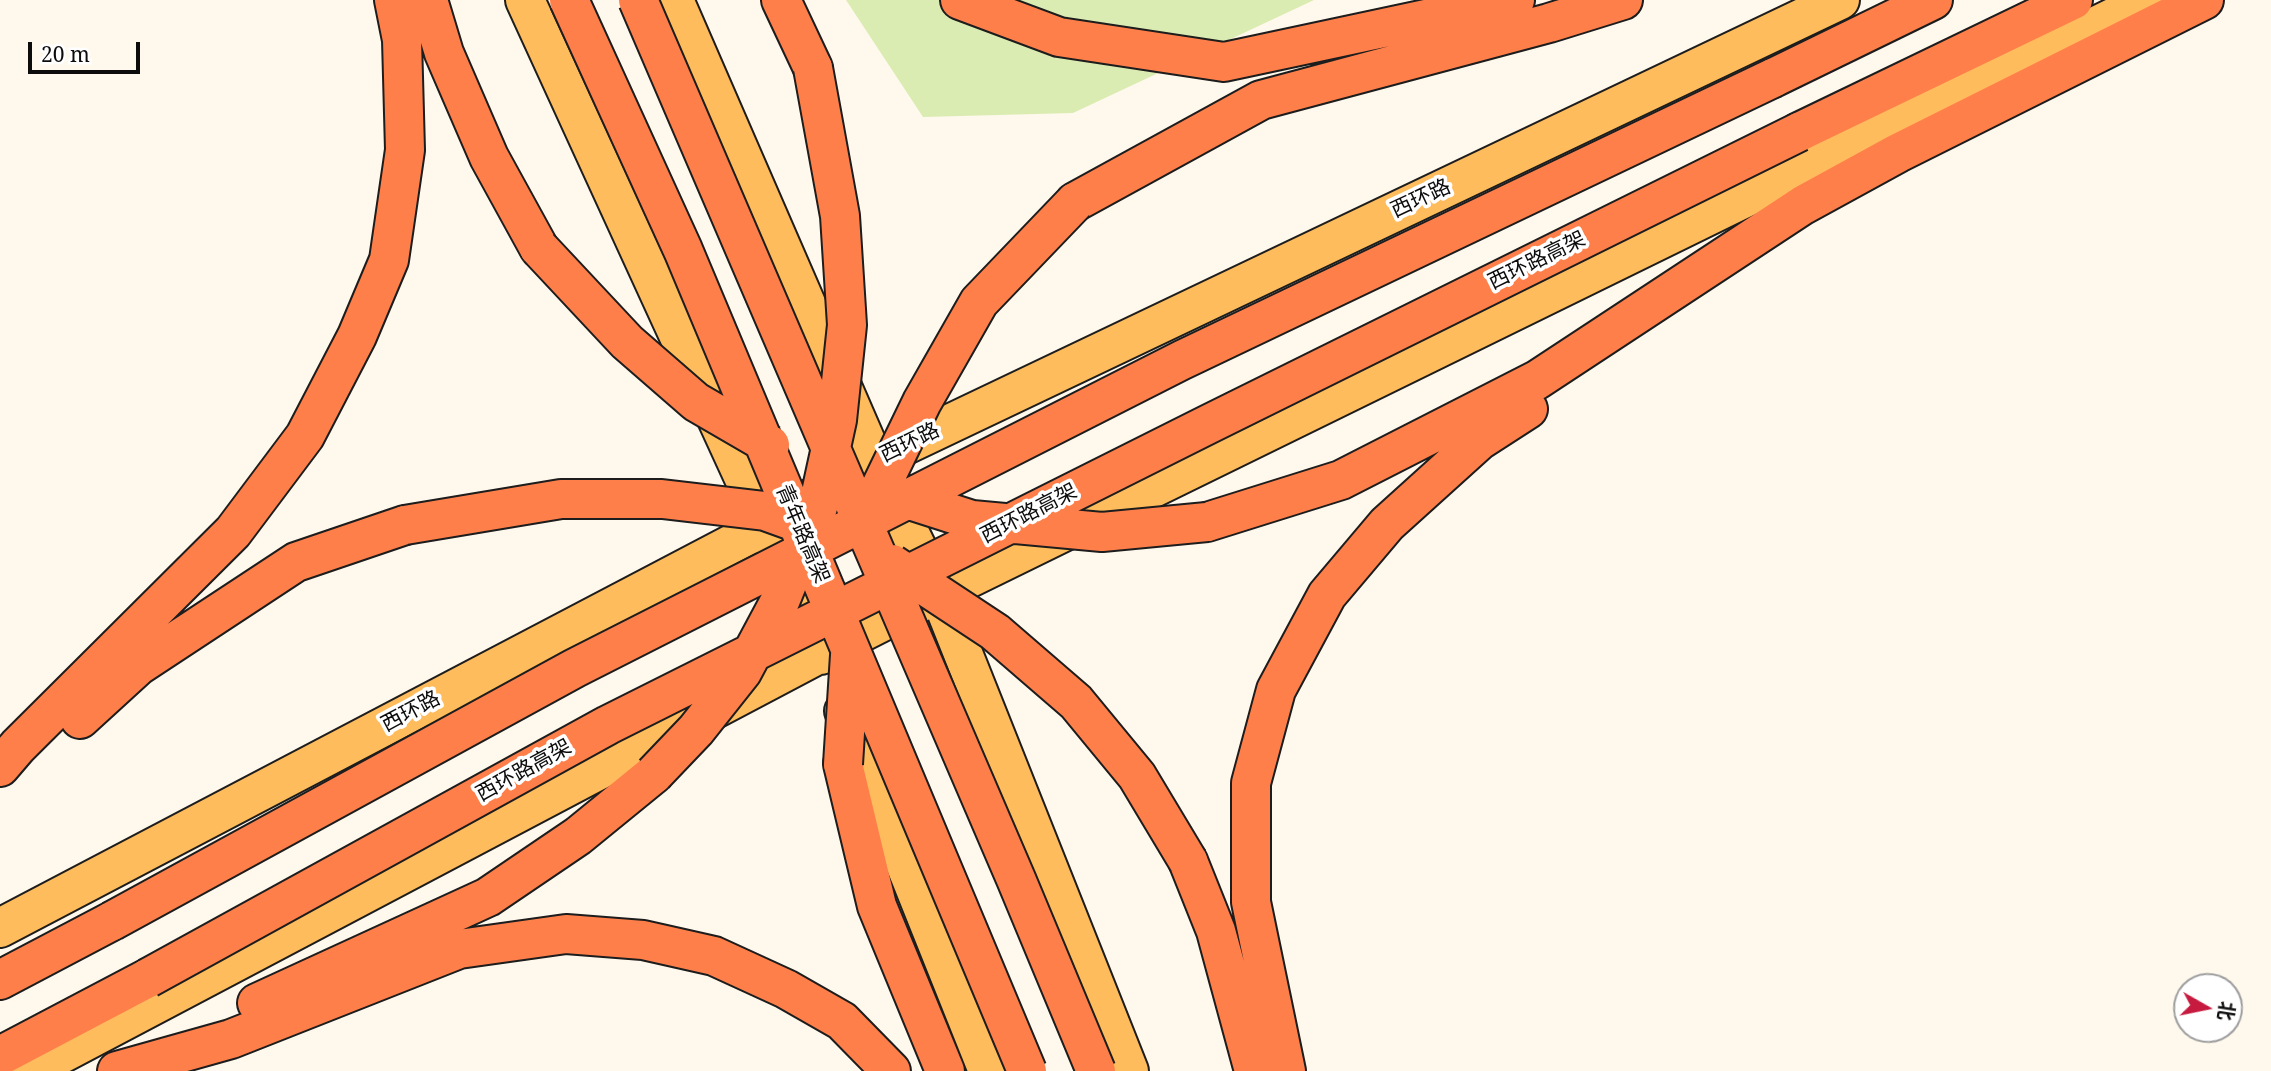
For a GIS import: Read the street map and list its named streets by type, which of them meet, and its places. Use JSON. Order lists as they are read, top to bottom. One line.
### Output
{"streets":{"highway":["西环路高架","青年路高架"],"main road":["西环路"]},"scale_bar":"20 m","north":"right"}
